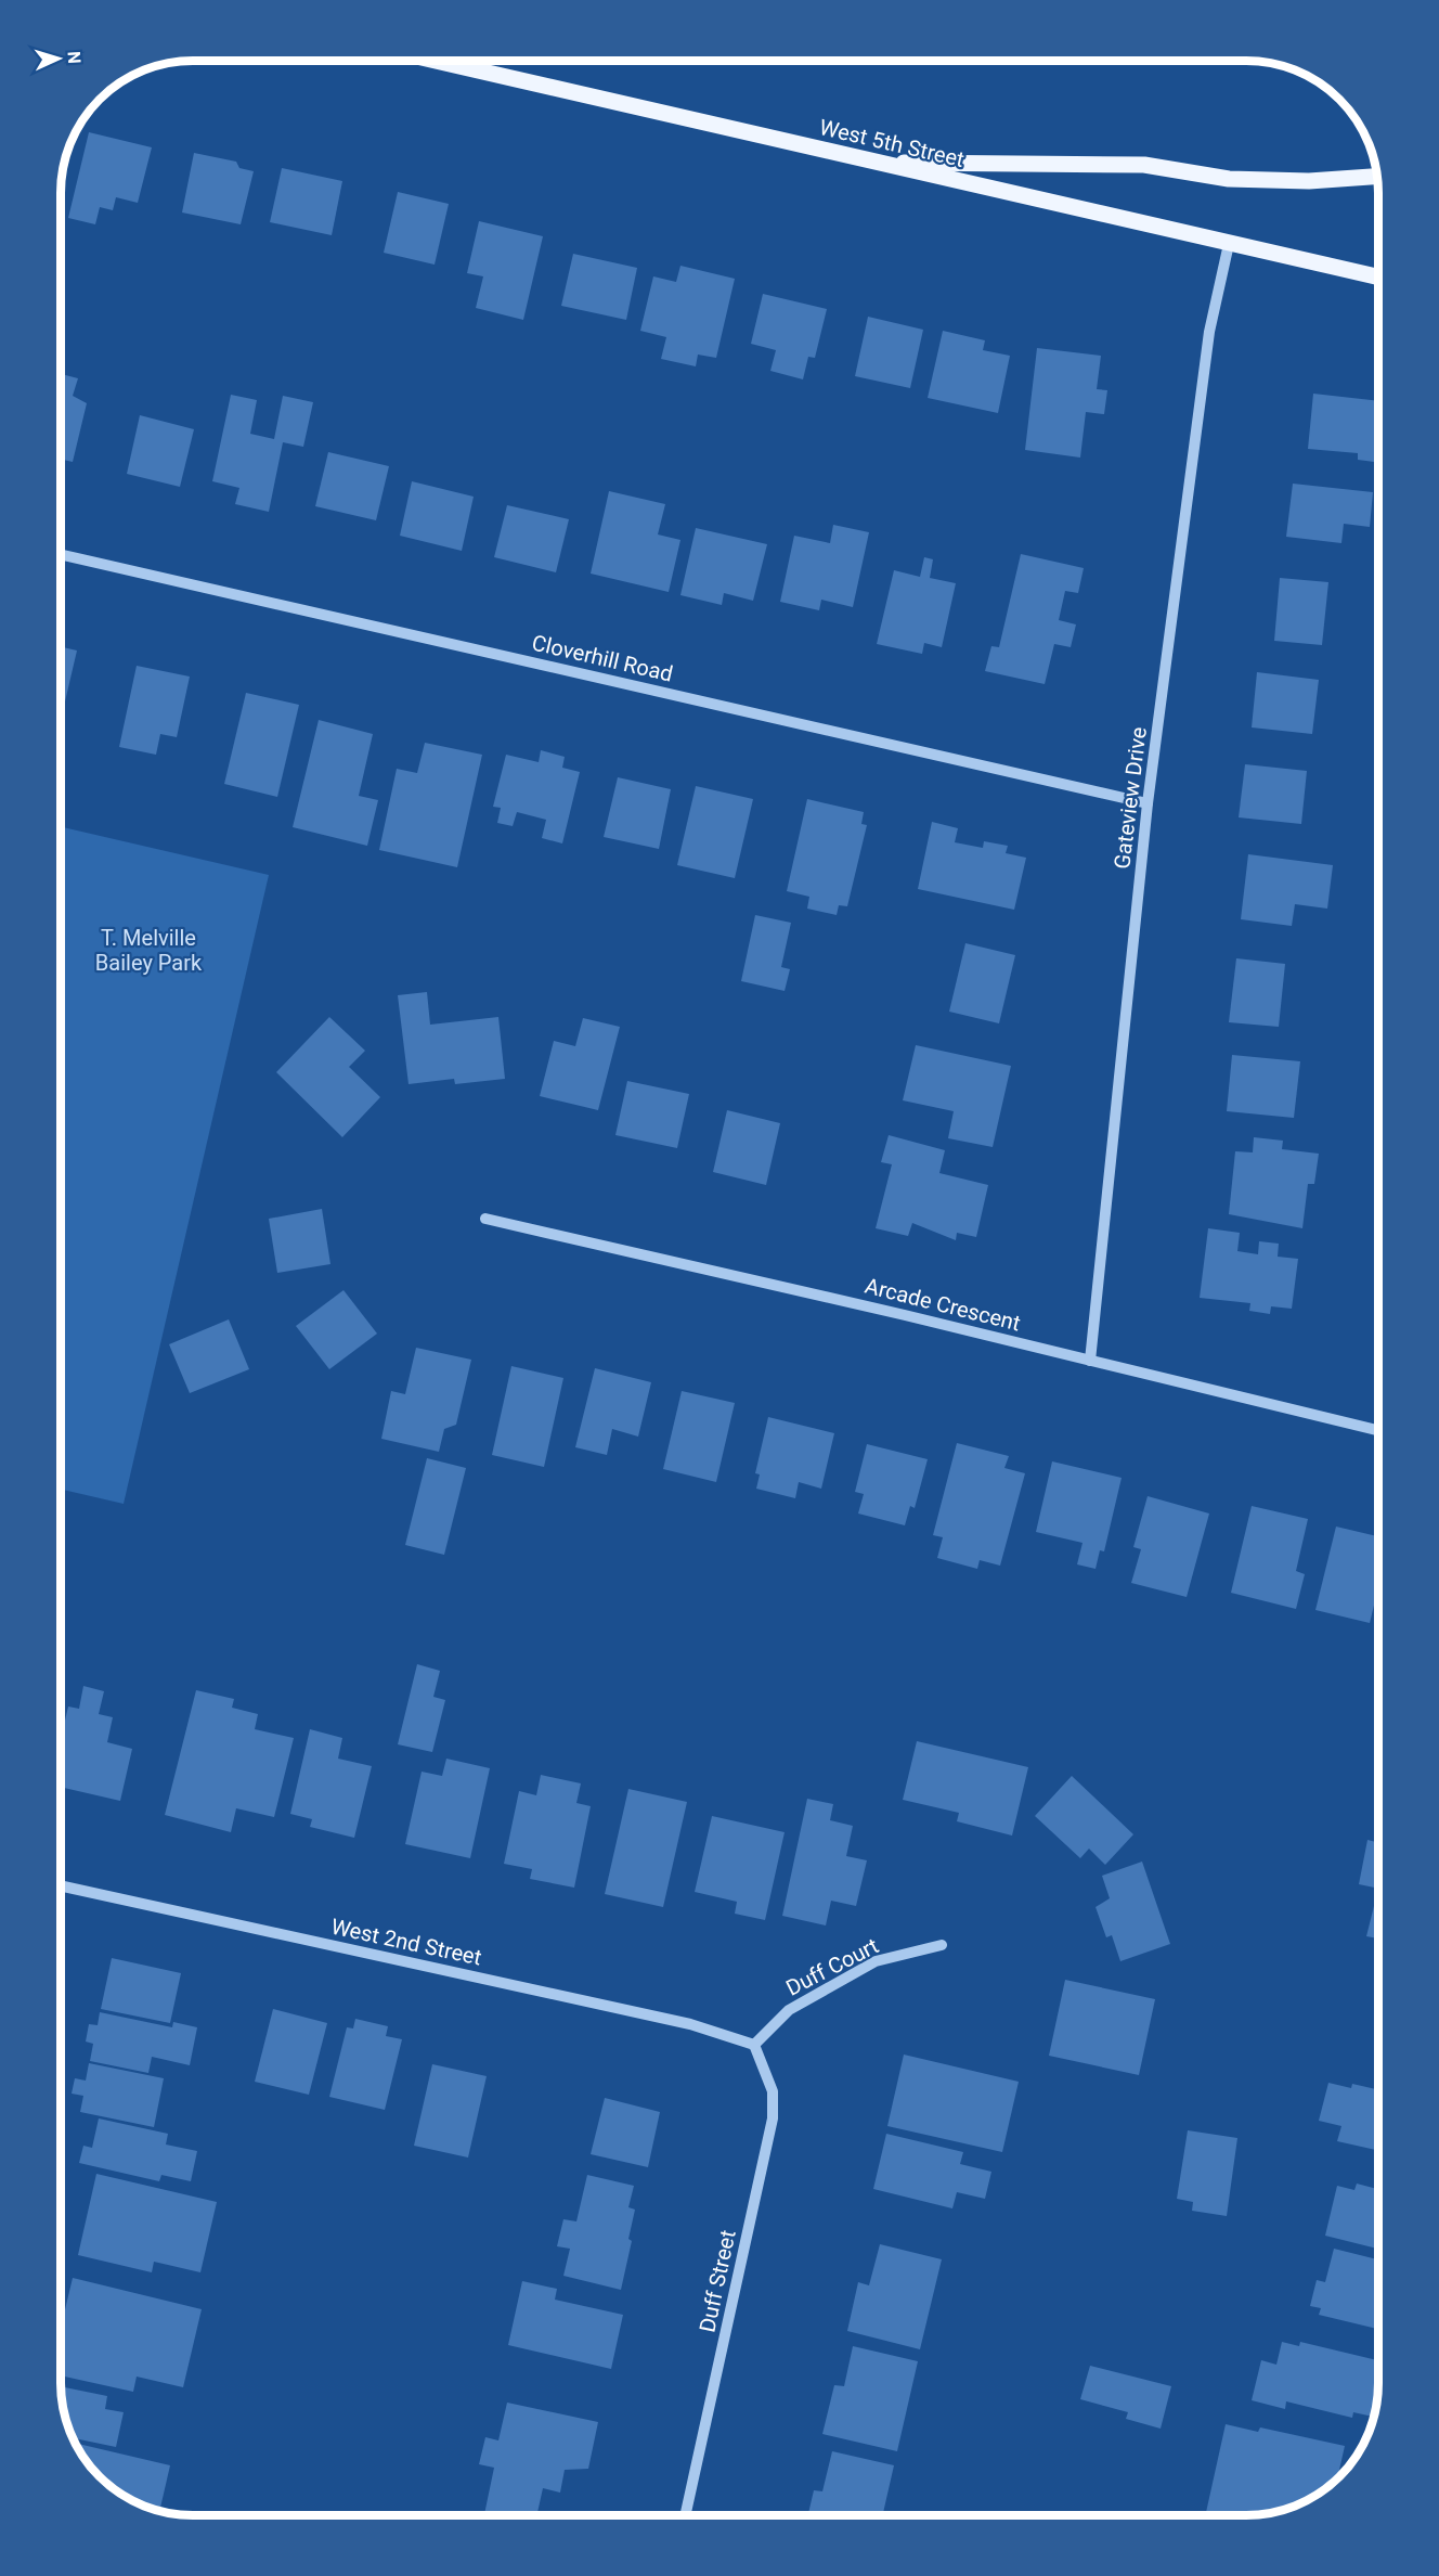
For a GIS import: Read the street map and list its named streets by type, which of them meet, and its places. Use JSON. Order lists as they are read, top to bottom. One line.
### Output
{"streets":{"main road":["West 5th Street"],"street":["Cloverhill Road","Gateview Drive","Arcade Crescent","West 2nd Street","Duff Court","Duff Street"]},"crossings":[["West 5th Street","Gateview Drive"],["Cloverhill Road","Gateview Drive"],["Gateview Drive","Arcade Crescent"],["West 2nd Street","Duff Court"],["West 2nd Street","Duff Street"],["Duff Court","Duff Street"]],"parks":["T. Melville Bailey Park"],"north":"right"}
